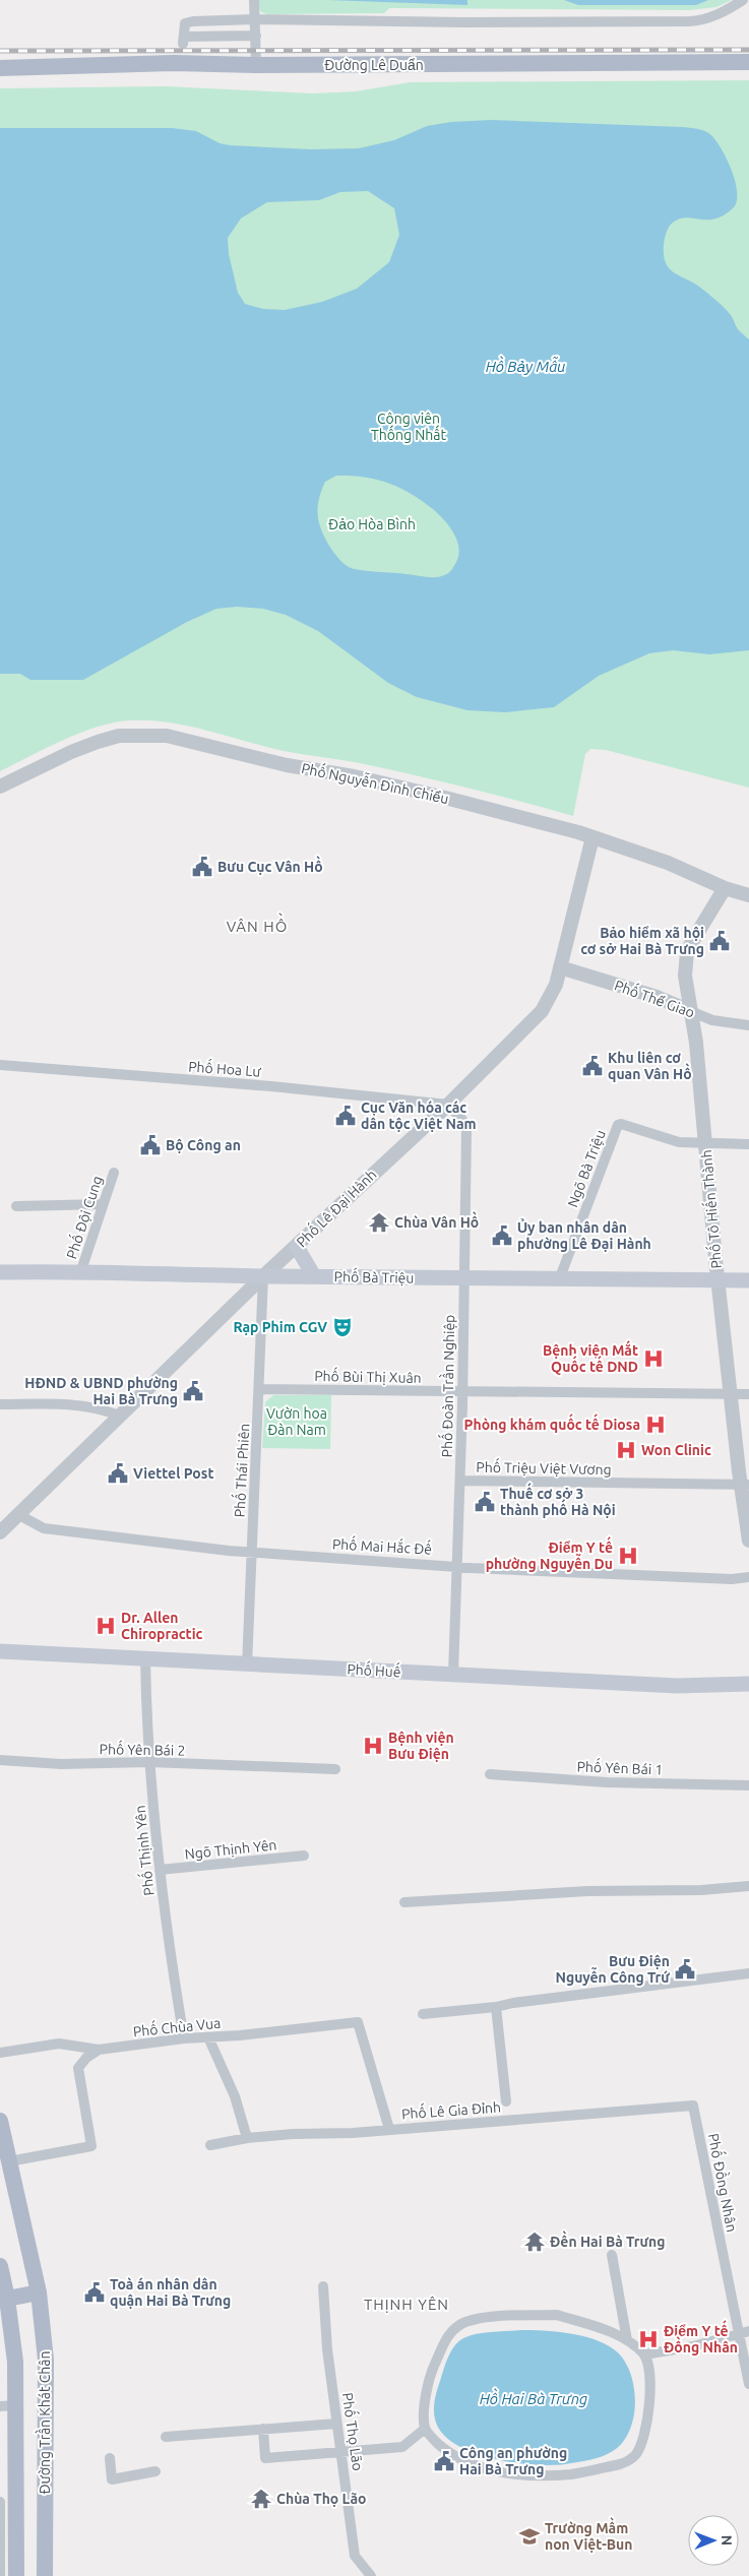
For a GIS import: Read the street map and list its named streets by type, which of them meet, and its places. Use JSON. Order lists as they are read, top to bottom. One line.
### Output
{"streets":{"main road":["Đường Lê Duẩn","Phố Bà Triệu","Phố Huế","Đường Trần Khát Chân"],"street":["Phố Nguyễn Đình Chiểu","Phố Thể Giao","Phố Hoa Lư","Ngõ Bà Triệu","Phố Lê Đại Hành","Phố Tô Hiến Thành","Phố Đội Cung","Phố Bùi Thị Xuân","Phố Đoàn Trần Nghiệp","Phố Triệu Việt Vương","Phố Thái Phiên","Phố Mai Hắc Đế","Phố Yên Bái 2","Phố Yên Bái 1","Ngõ Thịnh Yên","Phố Thịnh Yên","Phố Chùa Vua","Phố Lê Gia Đỉnh","Phố Đồng Nhân","Phố Thọ Lão"]},"crossings":[["Phố Nguyễn Đình Chiểu","Phố Lê Đại Hành"],["Phố Nguyễn Đình Chiểu","Phố Tô Hiến Thành"],["Phố Thể Giao","Phố Lê Đại Hành"],["Phố Thể Giao","Phố Tô Hiến Thành"],["Phố Hoa Lư","Phố Lê Đại Hành"],["Phố Hoa Lư","Phố Đoàn Trần Nghiệp"],["Ngõ Bà Triệu","Phố Tô Hiến Thành"],["Ngõ Bà Triệu","Phố Bà Triệu"],["Phố Lê Đại Hành","Phố Bà Triệu"],["Phố Lê Đại Hành","Phố Đoàn Trần Nghiệp"],["Phố Lê Đại Hành","Phố Thái Phiên"],["Phố Lê Đại Hành","Phố Mai Hắc Đế"],["Phố Tô Hiến Thành","Phố Bà Triệu"],["Phố Tô Hiến Thành","Phố Bùi Thị Xuân"],["Phố Tô Hiến Thành","Phố Triệu Việt Vương"],["Phố Đội Cung","Phố Bà Triệu"],["Phố Bà Triệu","Phố Đoàn Trần Nghiệp"],["Phố Bà Triệu","Phố Thái Phiên"],["Phố Bùi Thị Xuân","Phố Đoàn Trần Nghiệp"],["Phố Bùi Thị Xuân","Phố Thái Phiên"],["Phố Đoàn Trần Nghiệp","Phố Triệu Việt Vương"],["Phố Đoàn Trần Nghiệp","Phố Mai Hắc Đế"],["Phố Đoàn Trần Nghiệp","Phố Huế"],["Phố Thái Phiên","Phố Mai Hắc Đế"],["Phố Thái Phiên","Phố Huế"],["Phố Huế","Phố Thịnh Yên"],["Phố Yên Bái 2","Phố Thịnh Yên"],["Ngõ Thịnh Yên","Phố Thịnh Yên"],["Phố Thịnh Yên","Phố Chùa Vua"],["Phố Chùa Vua","Phố Lê Gia Đỉnh"],["Phố Lê Gia Đỉnh","Phố Đồng Nhân"]],"districts":["VÂN HỒ","THỊNH YÊN"],"water":["Hồ Bảy Mẫu","Hồ Hai Bà Trưng"],"parks":["Công viên Thống Nhất","Đảo Hòa Bình","Vườn hoa Đàn Nam"],"places":{"public building":["Bưu Cục Vân Hồ","Bảo hiểm xã hội cơ sở Hai Bà Trưng","Khu liên cơ quan Vân Hồ","Cục Văn hóa các dân tộc Việt Nam","Bộ Công an","Ủy ban nhân dân phường Lê Đại Hành","HĐND & UBND phường Hai Bà Trưng","Viettel Post","Thuế cơ sở 3 thành phố Hà Nội","Bưu Điện Nguyễn Công Trứ","Toà án nhân dân quận Hai Bà Trưng","Công an phường Hai Bà Trưng"],"temple":["Chùa Vân Hồ","Đền Hai Bà Trưng","Chùa Thọ Lão"],"theatre":["Rạp Phim CGV"],"hospital":["Bệnh viện Mắt Quốc tế DND","Phòng khám quốc tế Diosa","Won Clinic","Điểm Y tế phường Nguyễn Du","Dr. Allen Chiropractic","Bệnh viện Bưu Điện","Điểm Y tế Đồng Nhân"],"school or university":["Trường Mầm non Việt-Bun"]},"north":"right"}
